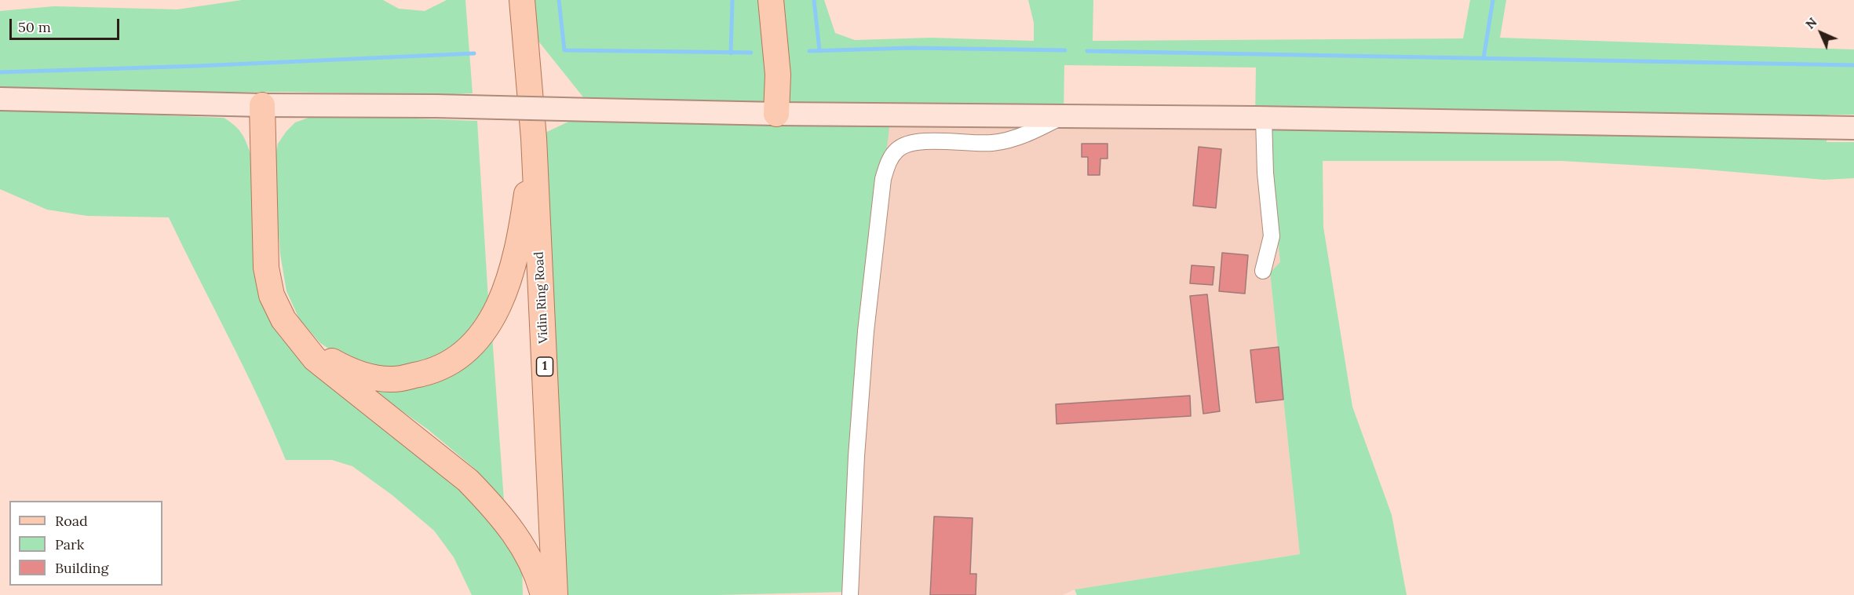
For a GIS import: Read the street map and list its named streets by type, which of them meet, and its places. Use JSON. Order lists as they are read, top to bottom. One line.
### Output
{"streets":{"main road":["Vidin Ring Road","1"]},"legend":["Road","Park","Building"],"scale_bar":"50 m","north":"top left"}
